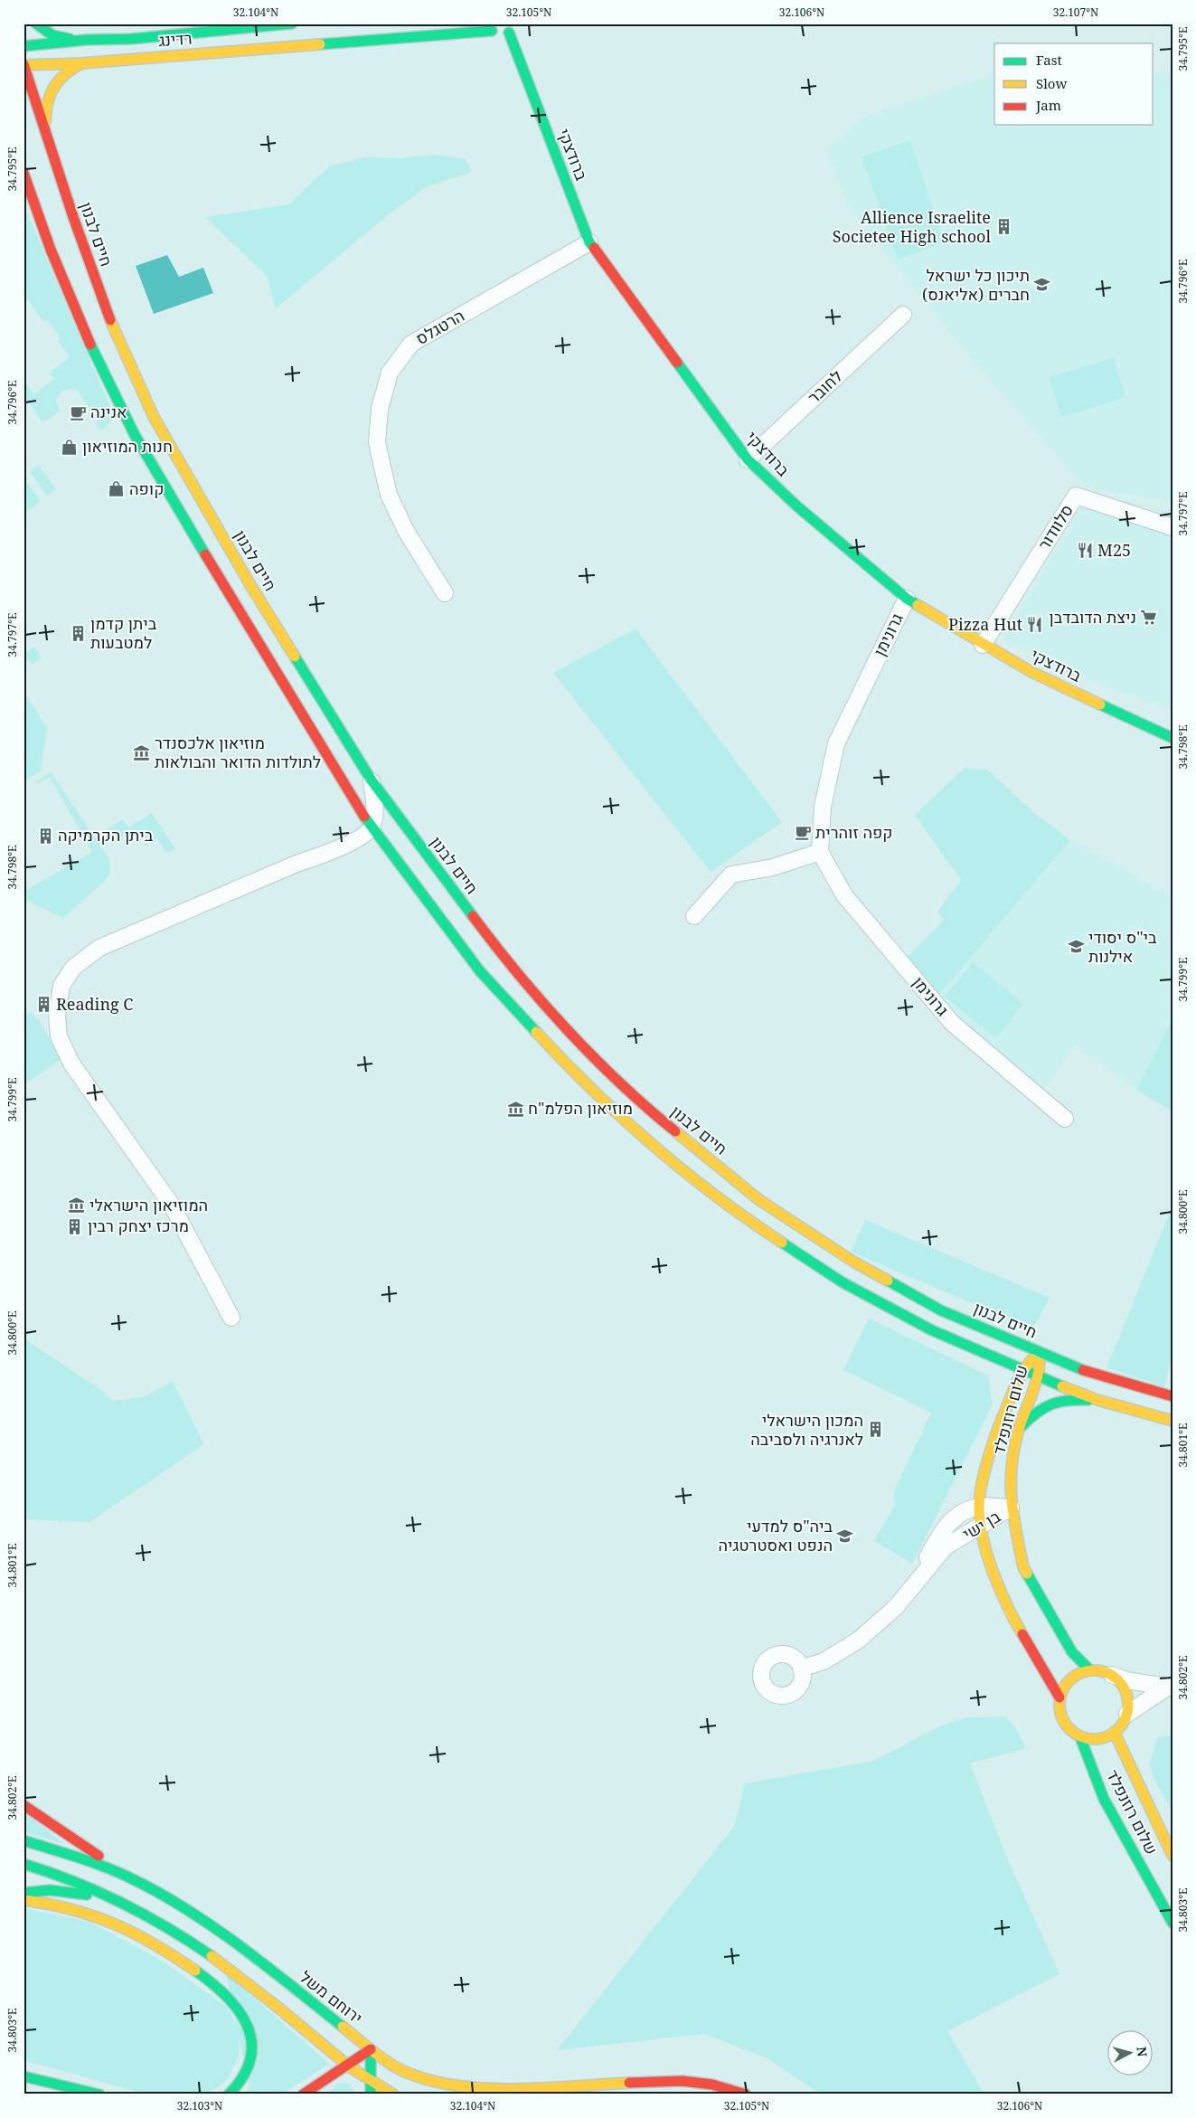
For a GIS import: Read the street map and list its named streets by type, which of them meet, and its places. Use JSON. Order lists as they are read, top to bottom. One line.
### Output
{"streets":{"main road":["רדינג","ברודצקי","חיים לבנון","שלום רוזנפלד","ירוחם משל"],"street":["הרטגלס","לחובר","סלוודור","גרונימן","בן ישי"]},"crossings":[["רדינג","ברודצקי"],["רדינג","חיים לבנון"],["ברודצקי","הרטגלס"],["ברודצקי","לחובר"],["ברודצקי","סלוודור"],["ברודצקי","גרונימן"],["חיים לבנון","שלום רוזנפלד"],["שלום רוזנפלד","בן ישי"]],"places":{"building":["Allience Israelite Societee High school","ביתן קדמן למטבעות","ביתן הקרמיקה","Reading C","מרכז יצחק רבין","המכון הישראלי לאנרגיה ולסביבה"],"school or university":["תיכון כל ישראל חברים (אליאנס)","בי\"ס יסודי אילנות","ביה\"ס למדעי הנפט ואסטרטגיה"],"cafe":["אנינה","קפה זוהרית"],"shop":["חנות המוזיאון","קופה"],"restaurant":["M25","Pizza Hut"],"supermarket":["ניצת הדובדבן"],"museum":["מוזיאון אלכסנדר לתולדות הדואר והבולאות","מוזיאון הפלמ\"ח","המוזיאון הישראלי"]},"legend":["Fast","Slow","Jam"],"north":"right","coordinates":["32.104°N","32.105°N","32.106°N","32.107°N","34.795°E","34.796°E","34.797°E","34.798°E","34.799°E","34.800°E","34.801°E","34.802°E","34.803°E","32.103°N"]}
